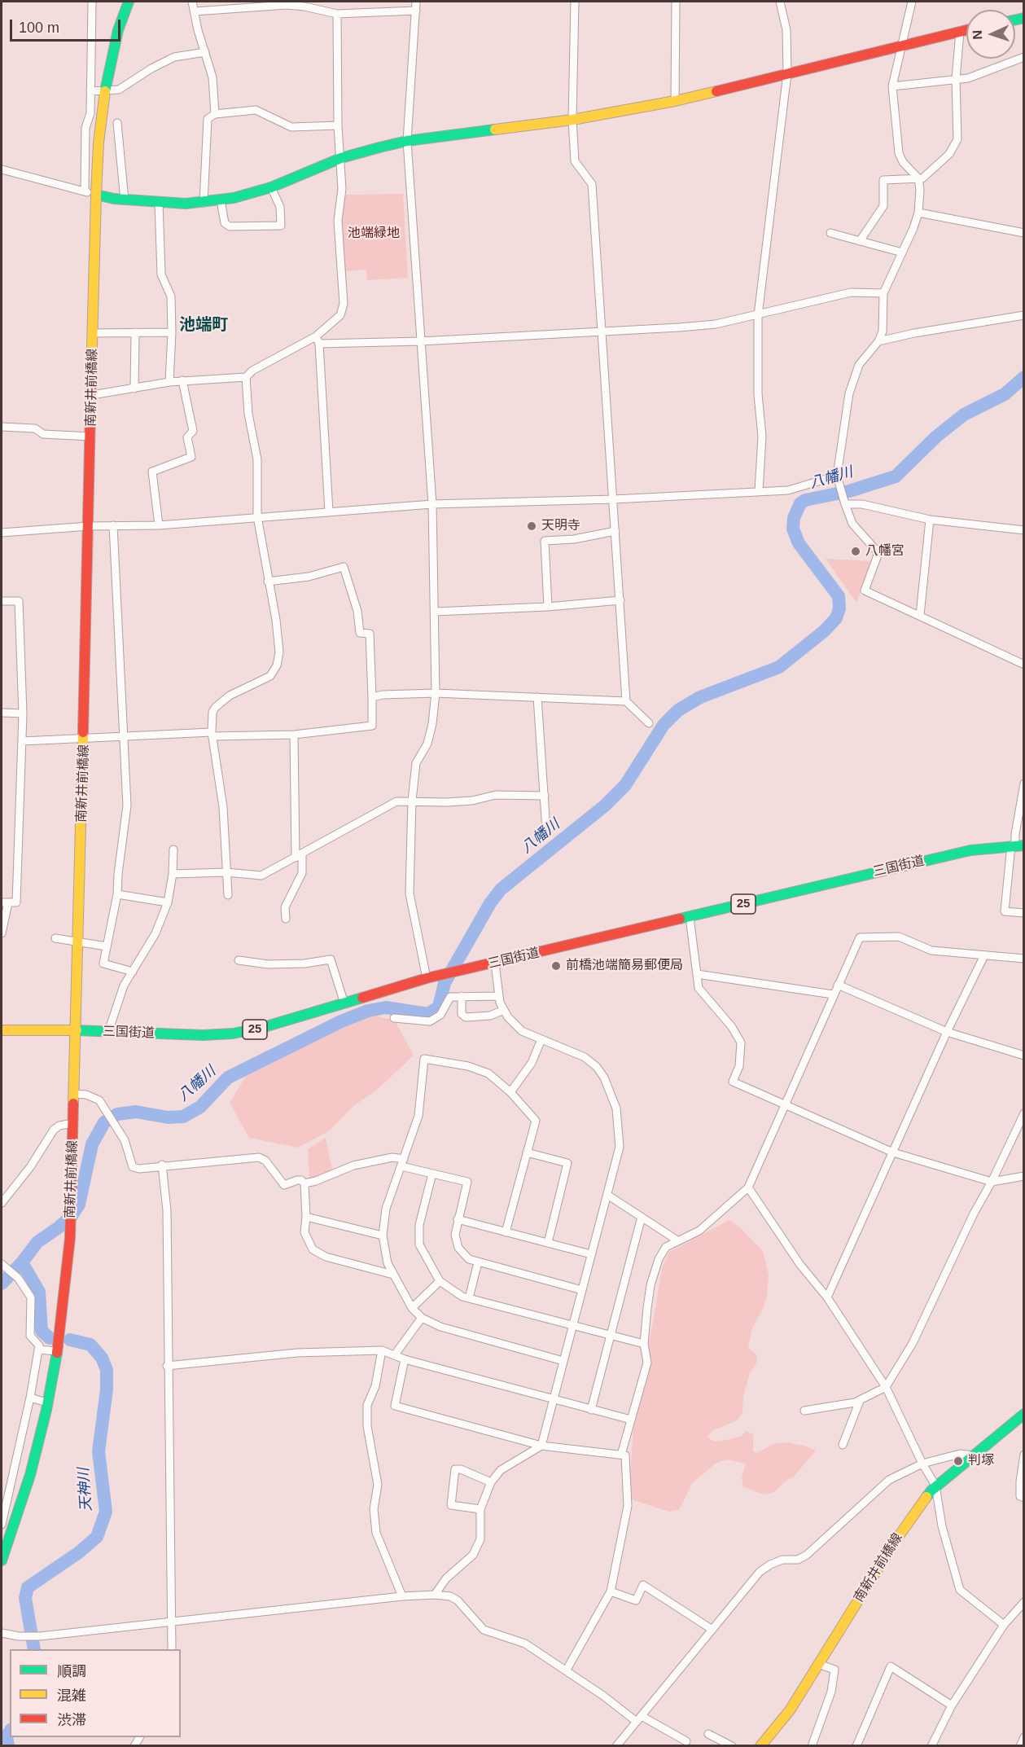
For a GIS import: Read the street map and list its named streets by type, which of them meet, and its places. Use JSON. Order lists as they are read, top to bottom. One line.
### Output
{"streets":{"main road":["南新井前橋線","三国街道","25"]},"crossings":[["南新井前橋線","三国街道"]],"districts":["池端町"],"water":["八幡川","天神川"],"parks":["池端緑地"],"places":["天明寺","八幡宮","前橋池端簡易郵便局","判塚"],"legend":["順調","混雑","渋滞"],"scale_bar":"100 m","north":"left"}
